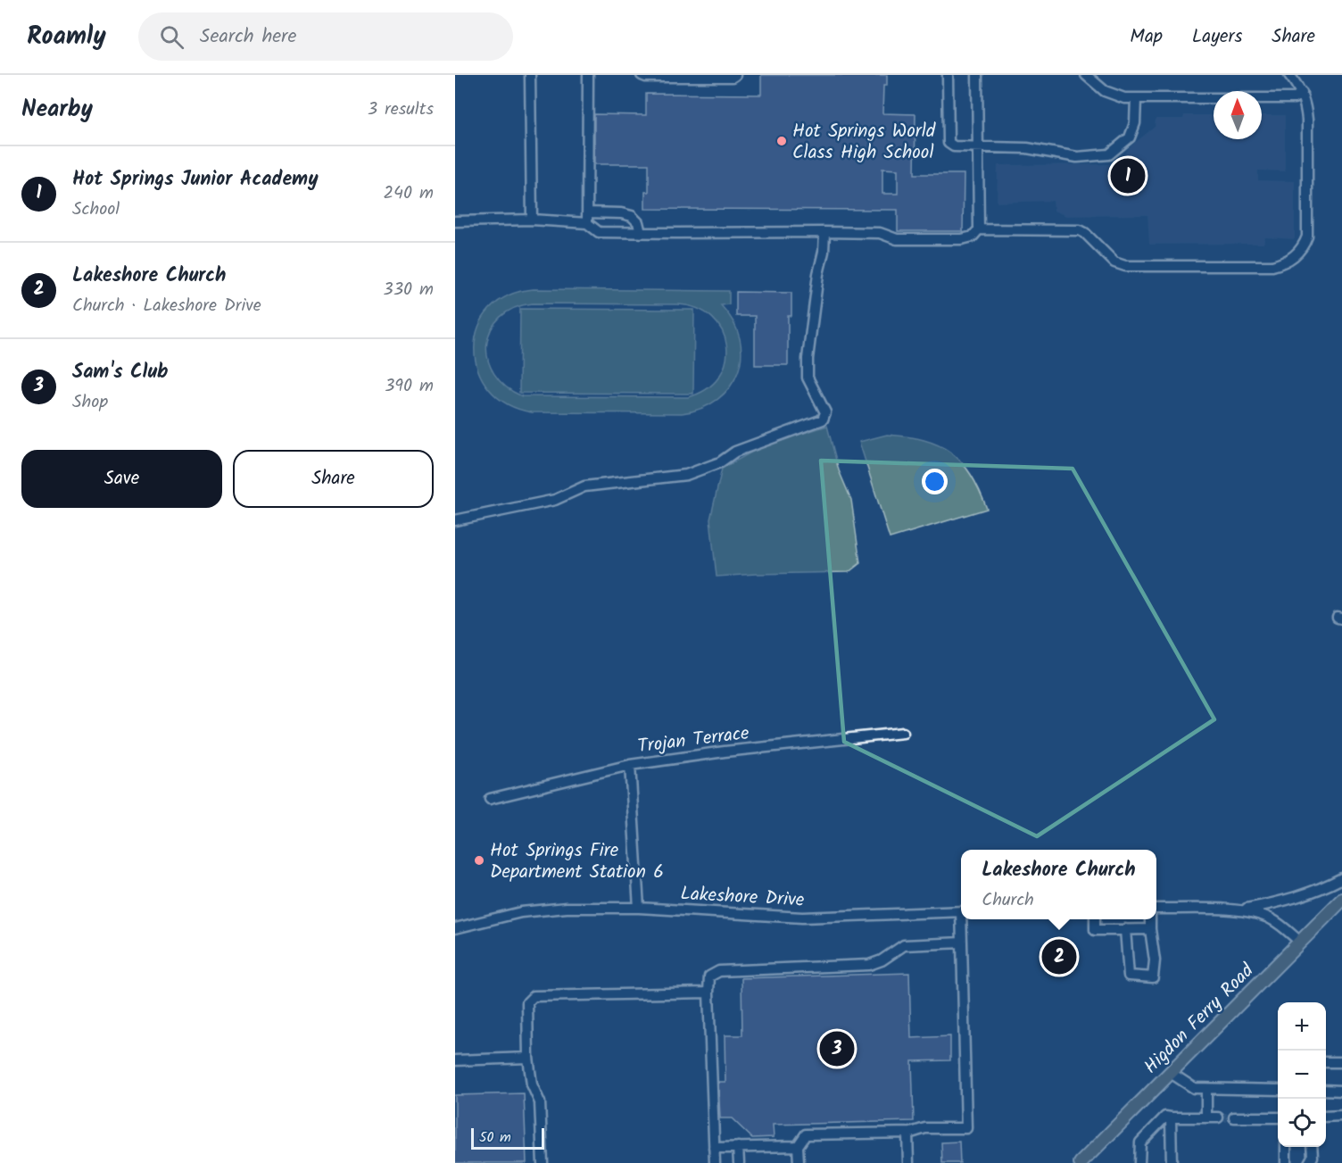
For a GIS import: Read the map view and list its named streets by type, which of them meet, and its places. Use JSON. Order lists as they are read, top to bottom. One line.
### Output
{"streets":{"main road":["Higdon Ferry Road"],"street":["Trojan Terrace","Lakeshore Drive"]},"places":["Hot Springs World Class High School","Hot Springs Fire Department Station 6"],"scale_bar":"50 m","north":"top","page":{"header":"Roamly","search":"Search here","nav":["Map","Layers","Share"],"heading":["Nearby","3 results"],"list":[{"mark":"1","name":"Hot Springs Junior Academy","note":"School","value":"240 m"},{"mark":"2","name":"Lakeshore Church","note":"Church · Lakeshore Drive","value":"330 m"},{"mark":"3","name":"Sam's Club","note":"Shop","value":"390 m"}],"pins":["1","2","3"],"buttons":["Save","Share"],"popup":["Lakeshore Church","Church"],"map_buttons":["+","−"],"scale":"50 m"}}
